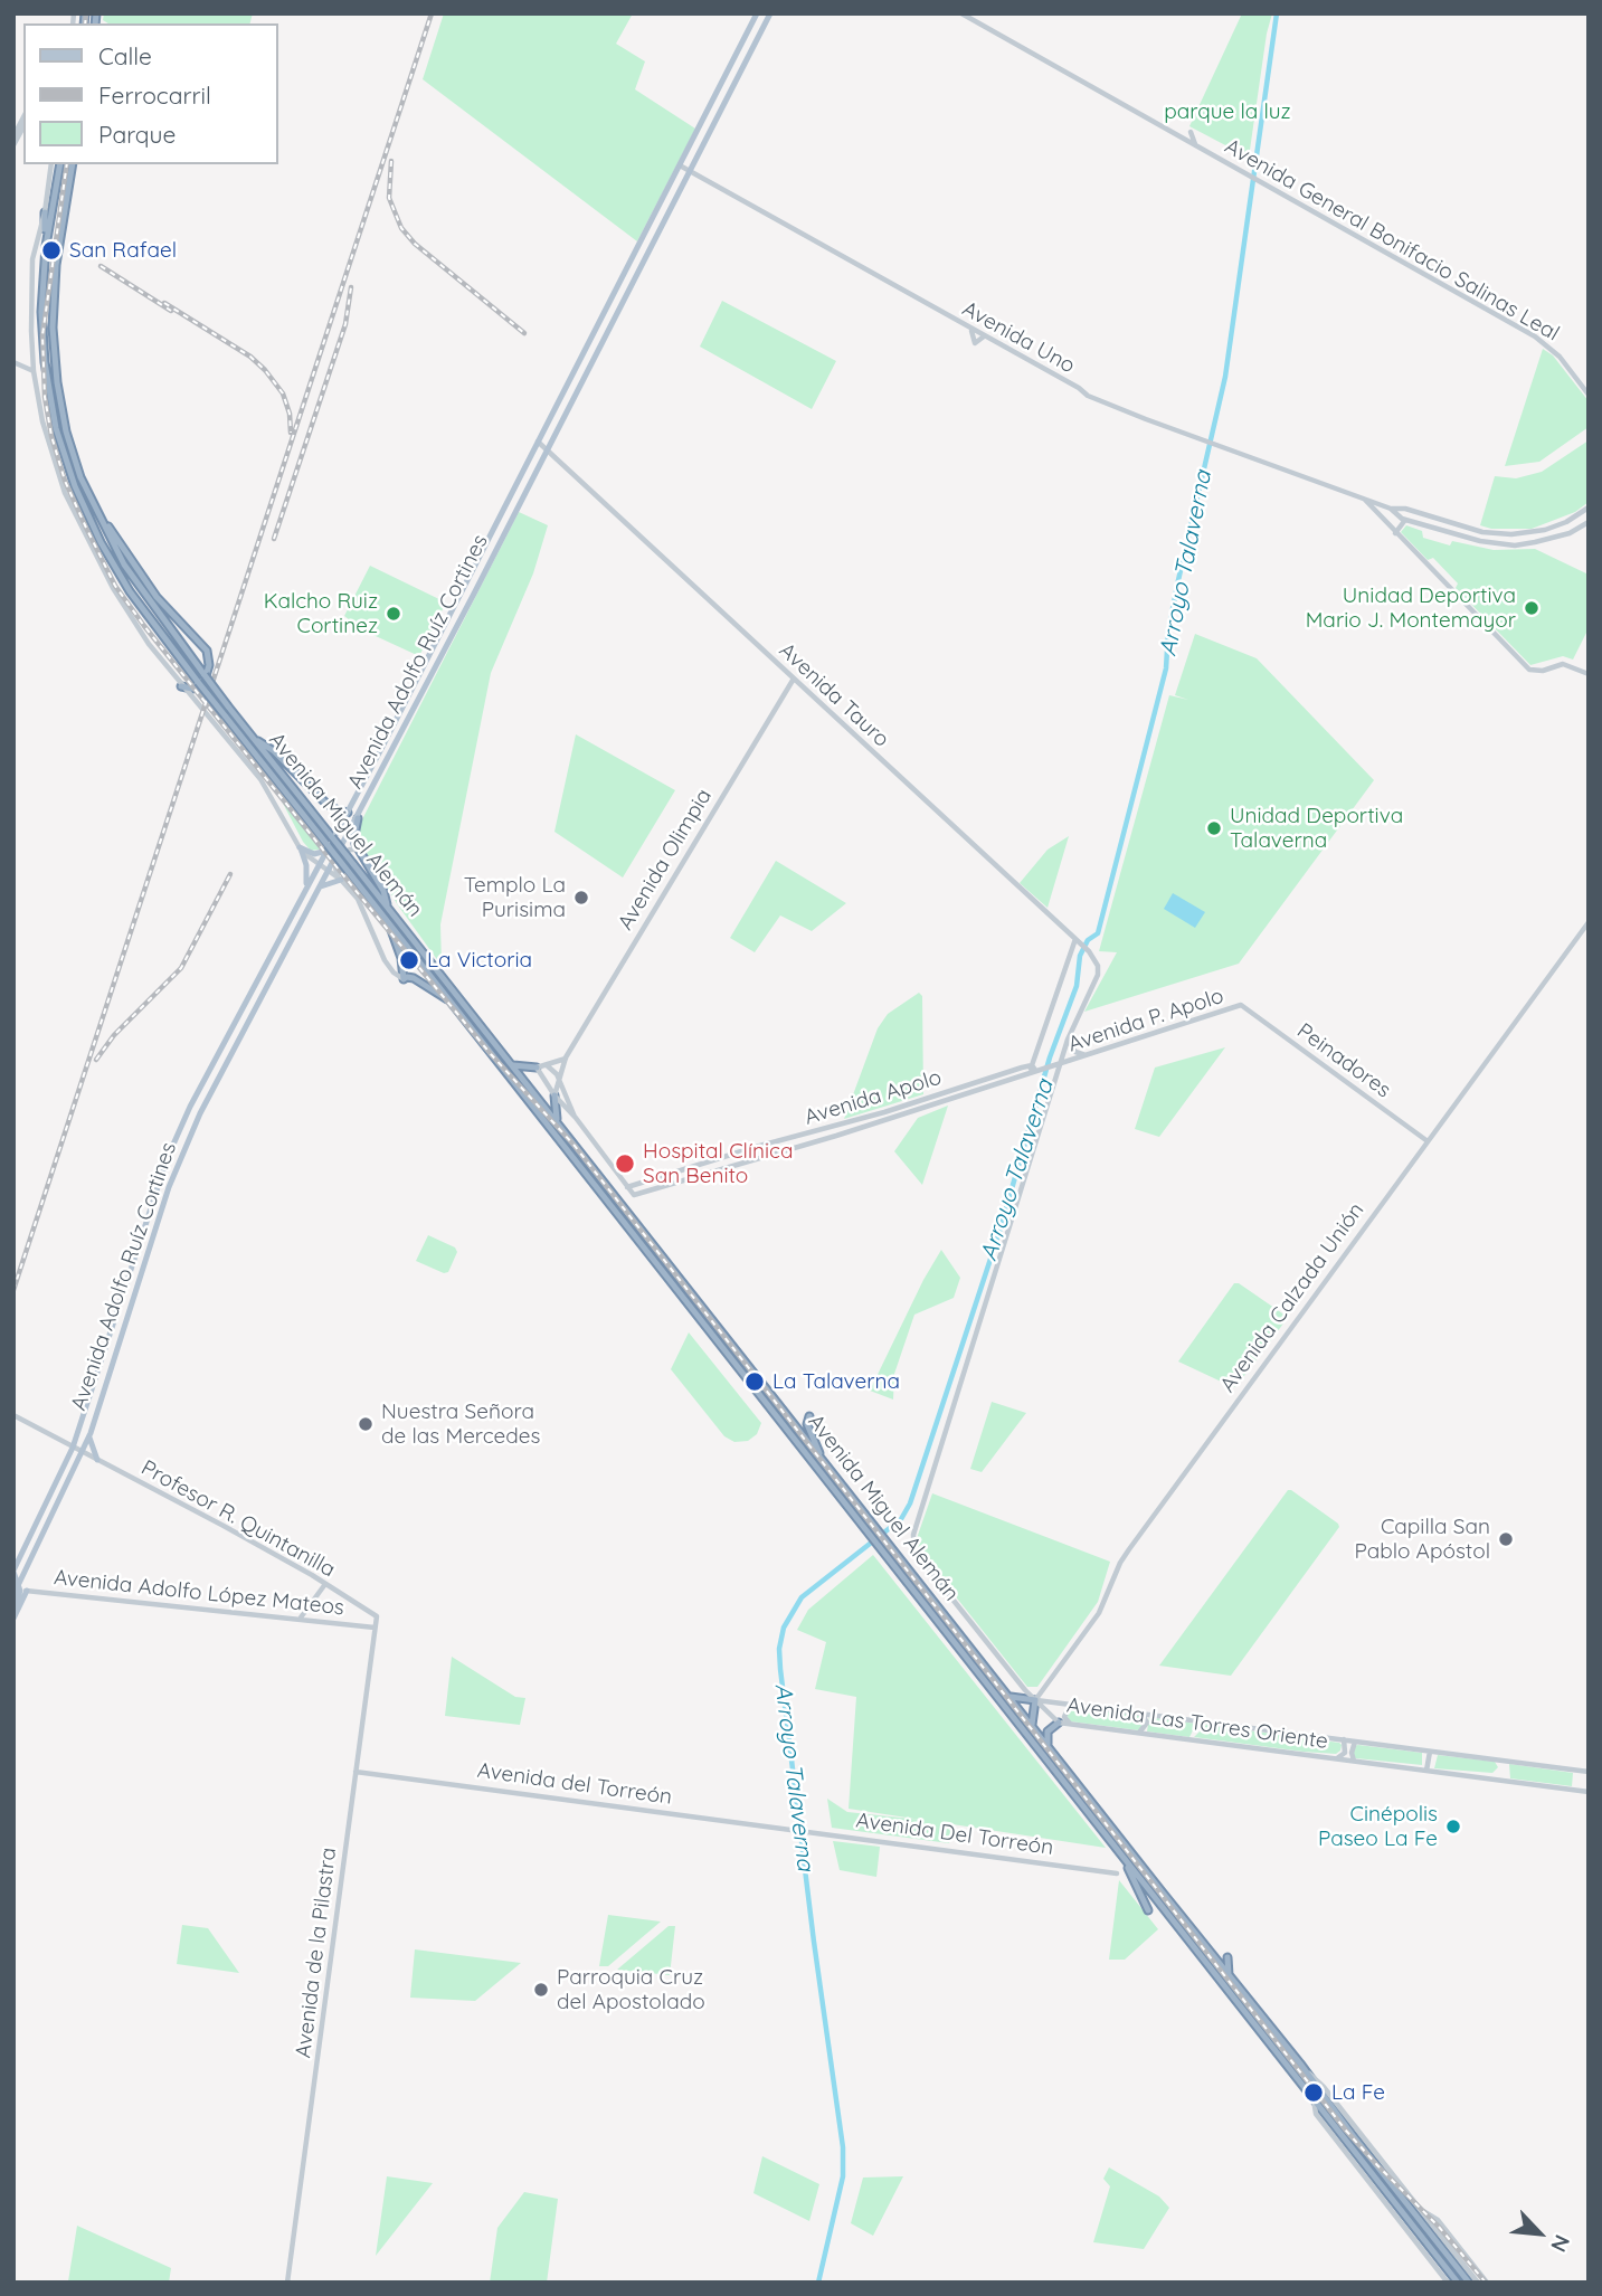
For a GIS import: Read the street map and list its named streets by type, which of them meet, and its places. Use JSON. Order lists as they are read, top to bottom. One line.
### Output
{"streets":{"highway":["Avenida Miguel Alemán"],"main road":["Avenida Adolfo Ruíz Cortines"],"street":["Avenida General Bonifacio Salinas Leal","Avenida Uno","Avenida Tauro","Avenida Olimpia","Avenida P. Apolo","Peinadores","Avenida Apolo","Avenida Calzada Unión","Profesor R. Quintanilla","Avenida Adolfo López Mateos","Avenida Las Torres Oriente","Avenida del Torreón","Avenida Del Torreón","Avenida de la Pilastra"]},"crossings":[["Avenida Uno","Avenida Adolfo Ruíz Cortines"],["Avenida Adolfo Ruíz Cortines","Avenida Tauro"],["Avenida Adolfo Ruíz Cortines","Avenida Miguel Alemán"],["Avenida Adolfo Ruíz Cortines","Profesor R. Quintanilla"],["Avenida Adolfo Ruíz Cortines","Avenida Adolfo López Mateos"],["Avenida Tauro","Avenida Olimpia"],["Avenida P. Apolo","Peinadores"],["Avenida P. Apolo","Avenida Apolo"],["Peinadores","Avenida Calzada Unión"],["Avenida Calzada Unión","Avenida Las Torres Oriente"],["Profesor R. Quintanilla","Avenida de la Pilastra"],["Avenida Adolfo López Mateos","Avenida de la Pilastra"],["Avenida del Torreón","Avenida Del Torreón"],["Avenida del Torreón","Avenida de la Pilastra"]],"water":["Arroyo Talaverna"],"parks":["parque la luz"],"places":["San Rafael","Unidad Deportiva Mario J. Montemayor","Kalcho Ruiz Cortinez","Unidad Deportiva Talaverna","Templo La Purisima","La Victoria","Hospital Clínica San Benito","La Talaverna","Nuestra Señora de las Mercedes","Capilla San Pablo Apóstol","Cinépolis Paseo La Fe","Parroquia Cruz del Apostolado","La Fe"],"legend":["Calle","Ferrocarril","Parque"],"north":"bottom right"}
